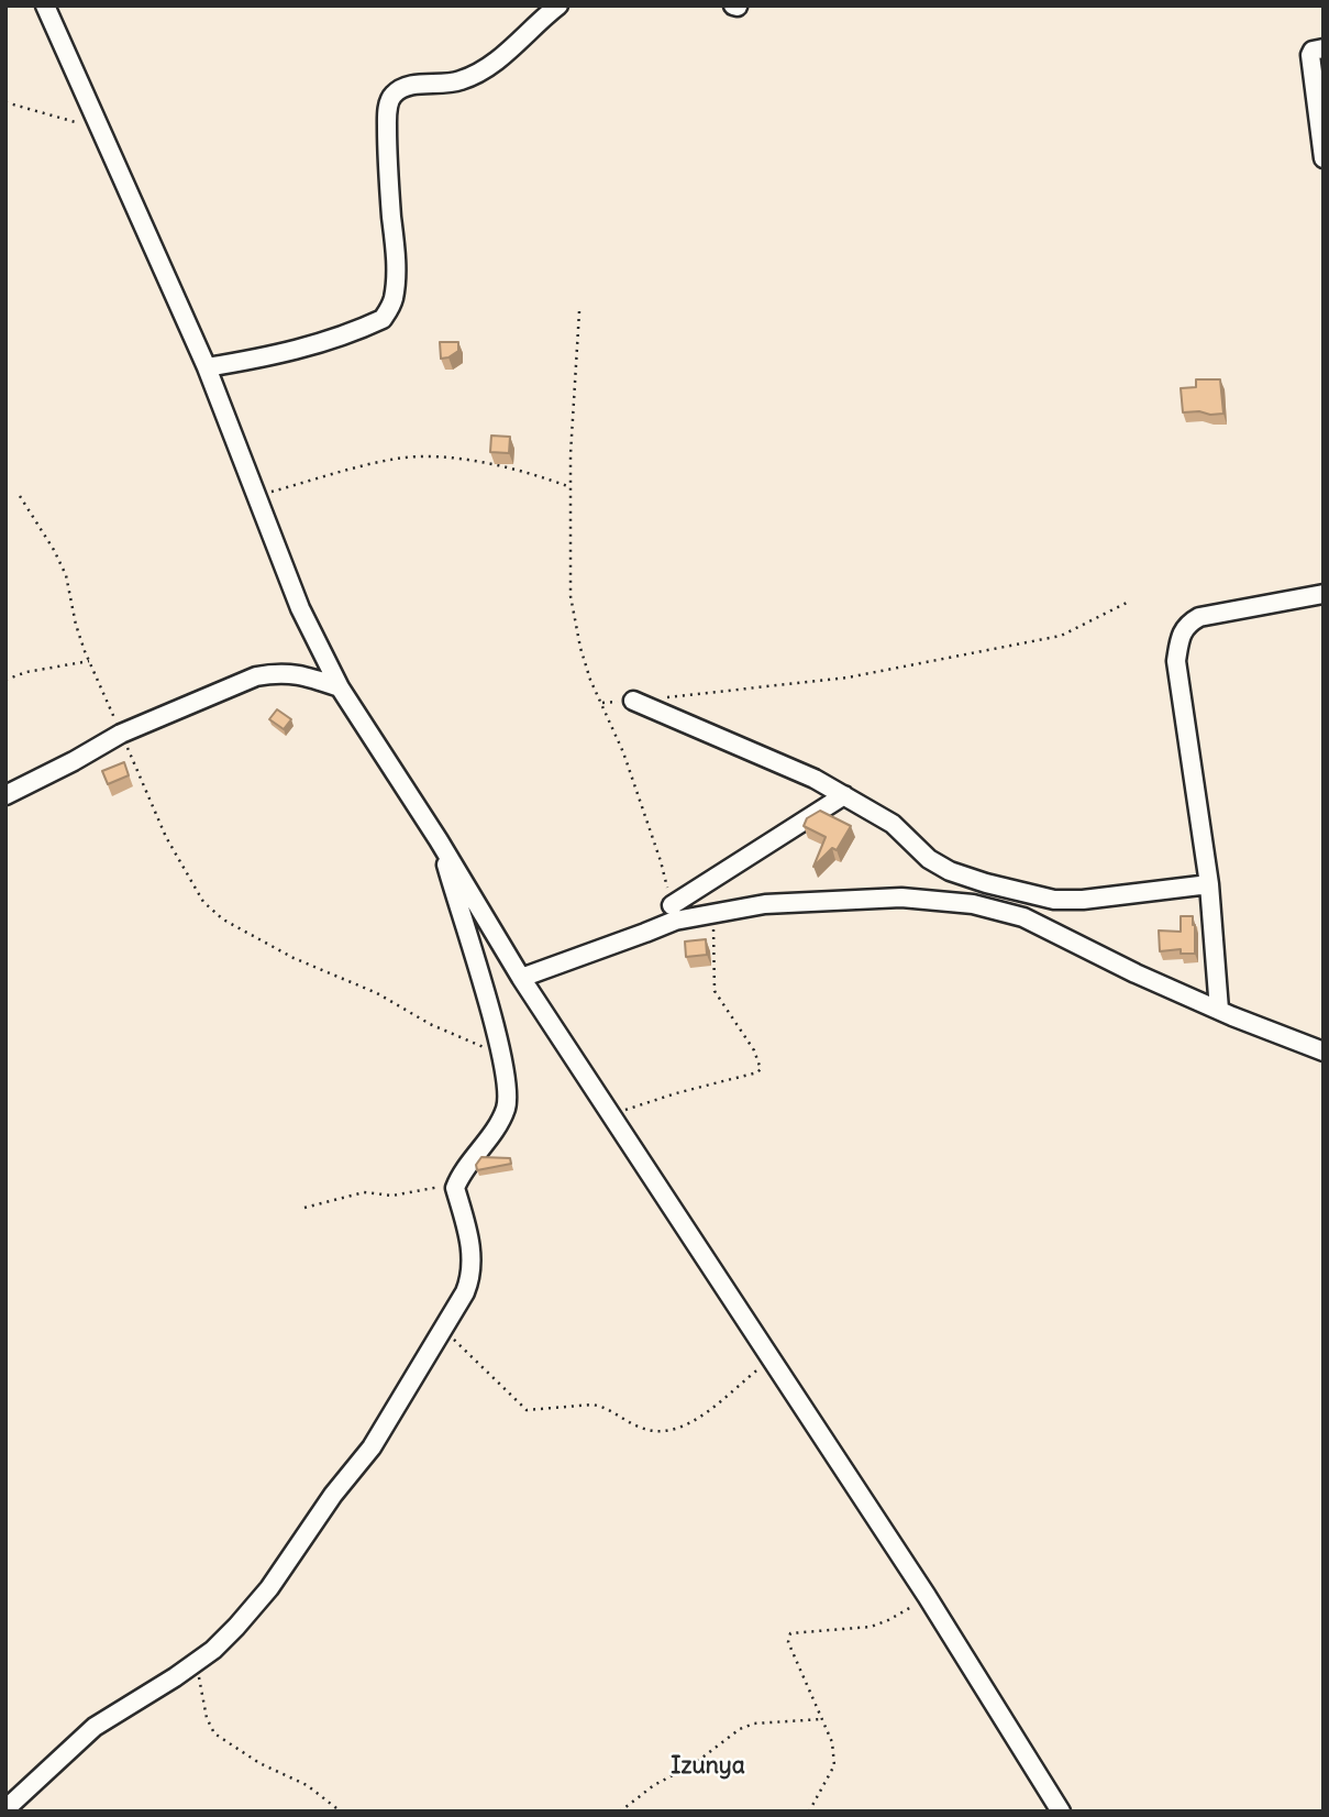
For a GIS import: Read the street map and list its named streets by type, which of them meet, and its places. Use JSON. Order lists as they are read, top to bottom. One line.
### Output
{"districts":["Izunya"]}
